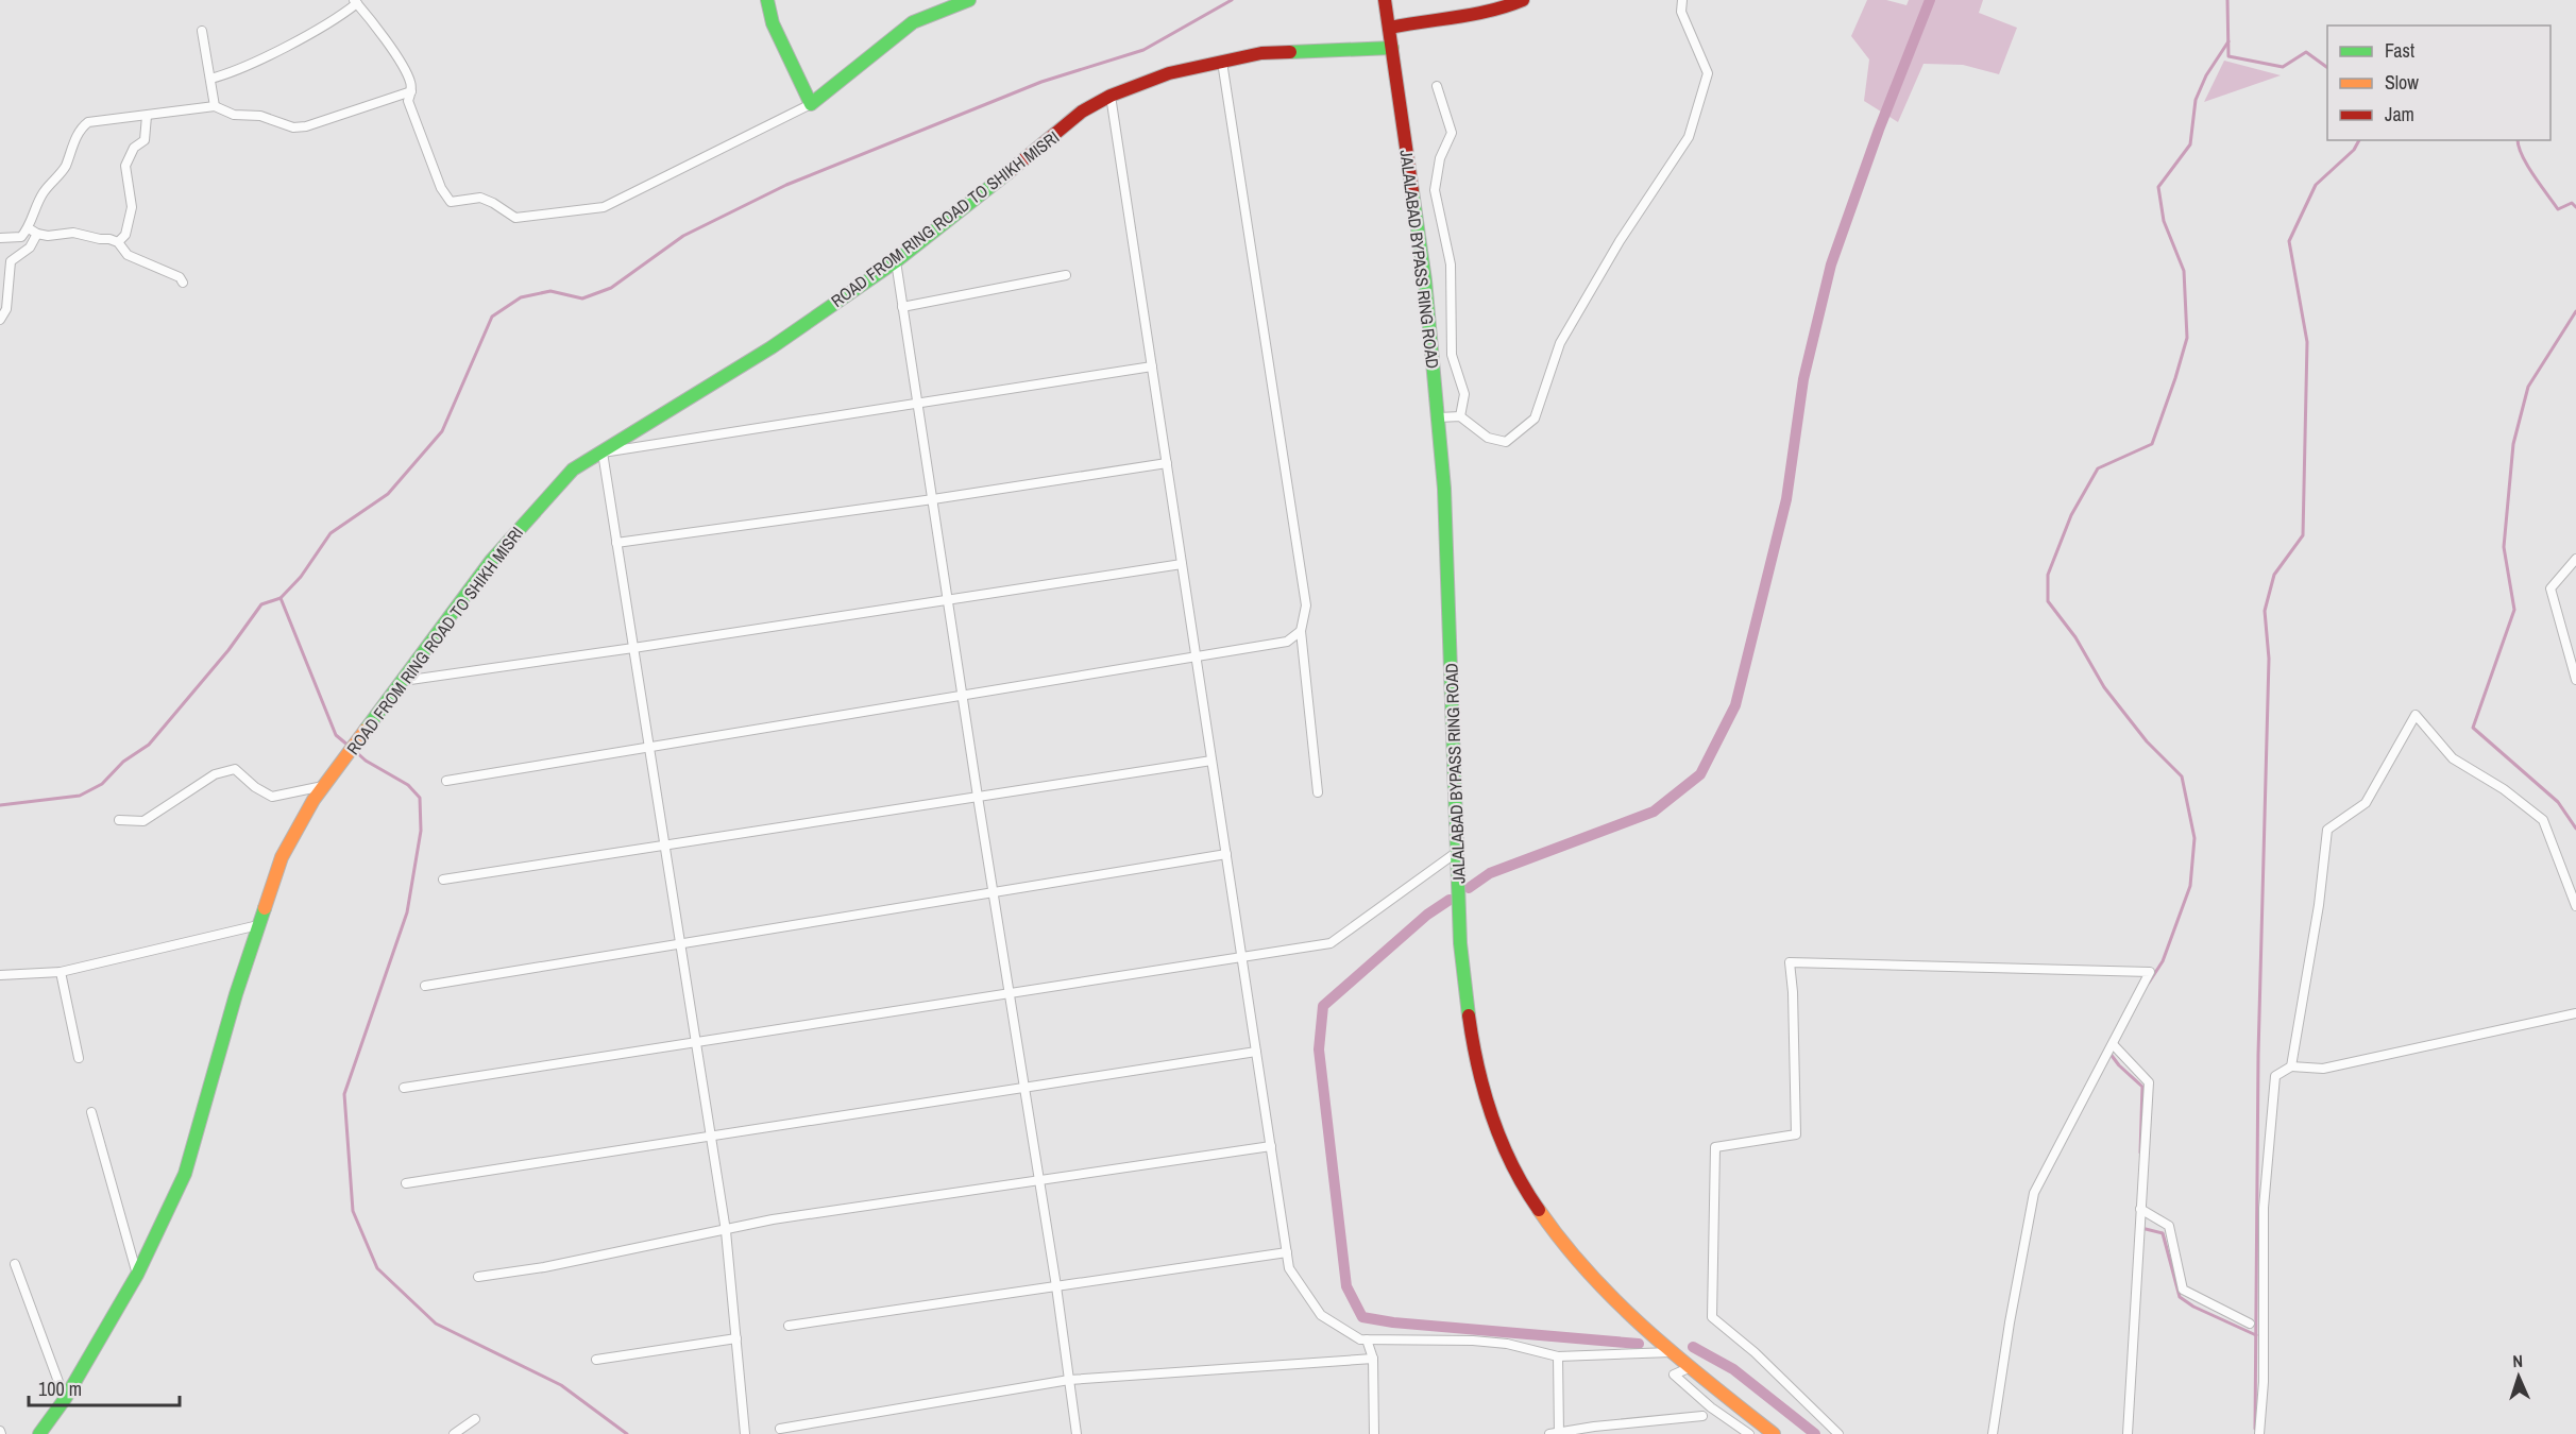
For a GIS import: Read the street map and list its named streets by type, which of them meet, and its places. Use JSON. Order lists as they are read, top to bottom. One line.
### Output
{"streets":{"main road":["ROAD FROM RING ROAD TO SHIKH MISRI","JALALABAD BYPASS RING ROAD"]},"crossings":[["ROAD FROM RING ROAD TO SHIKH MISRI","JALALABAD BYPASS RING ROAD"]],"legend":["Fast","Slow","Jam"],"scale_bar":"100 m","north":"top"}
